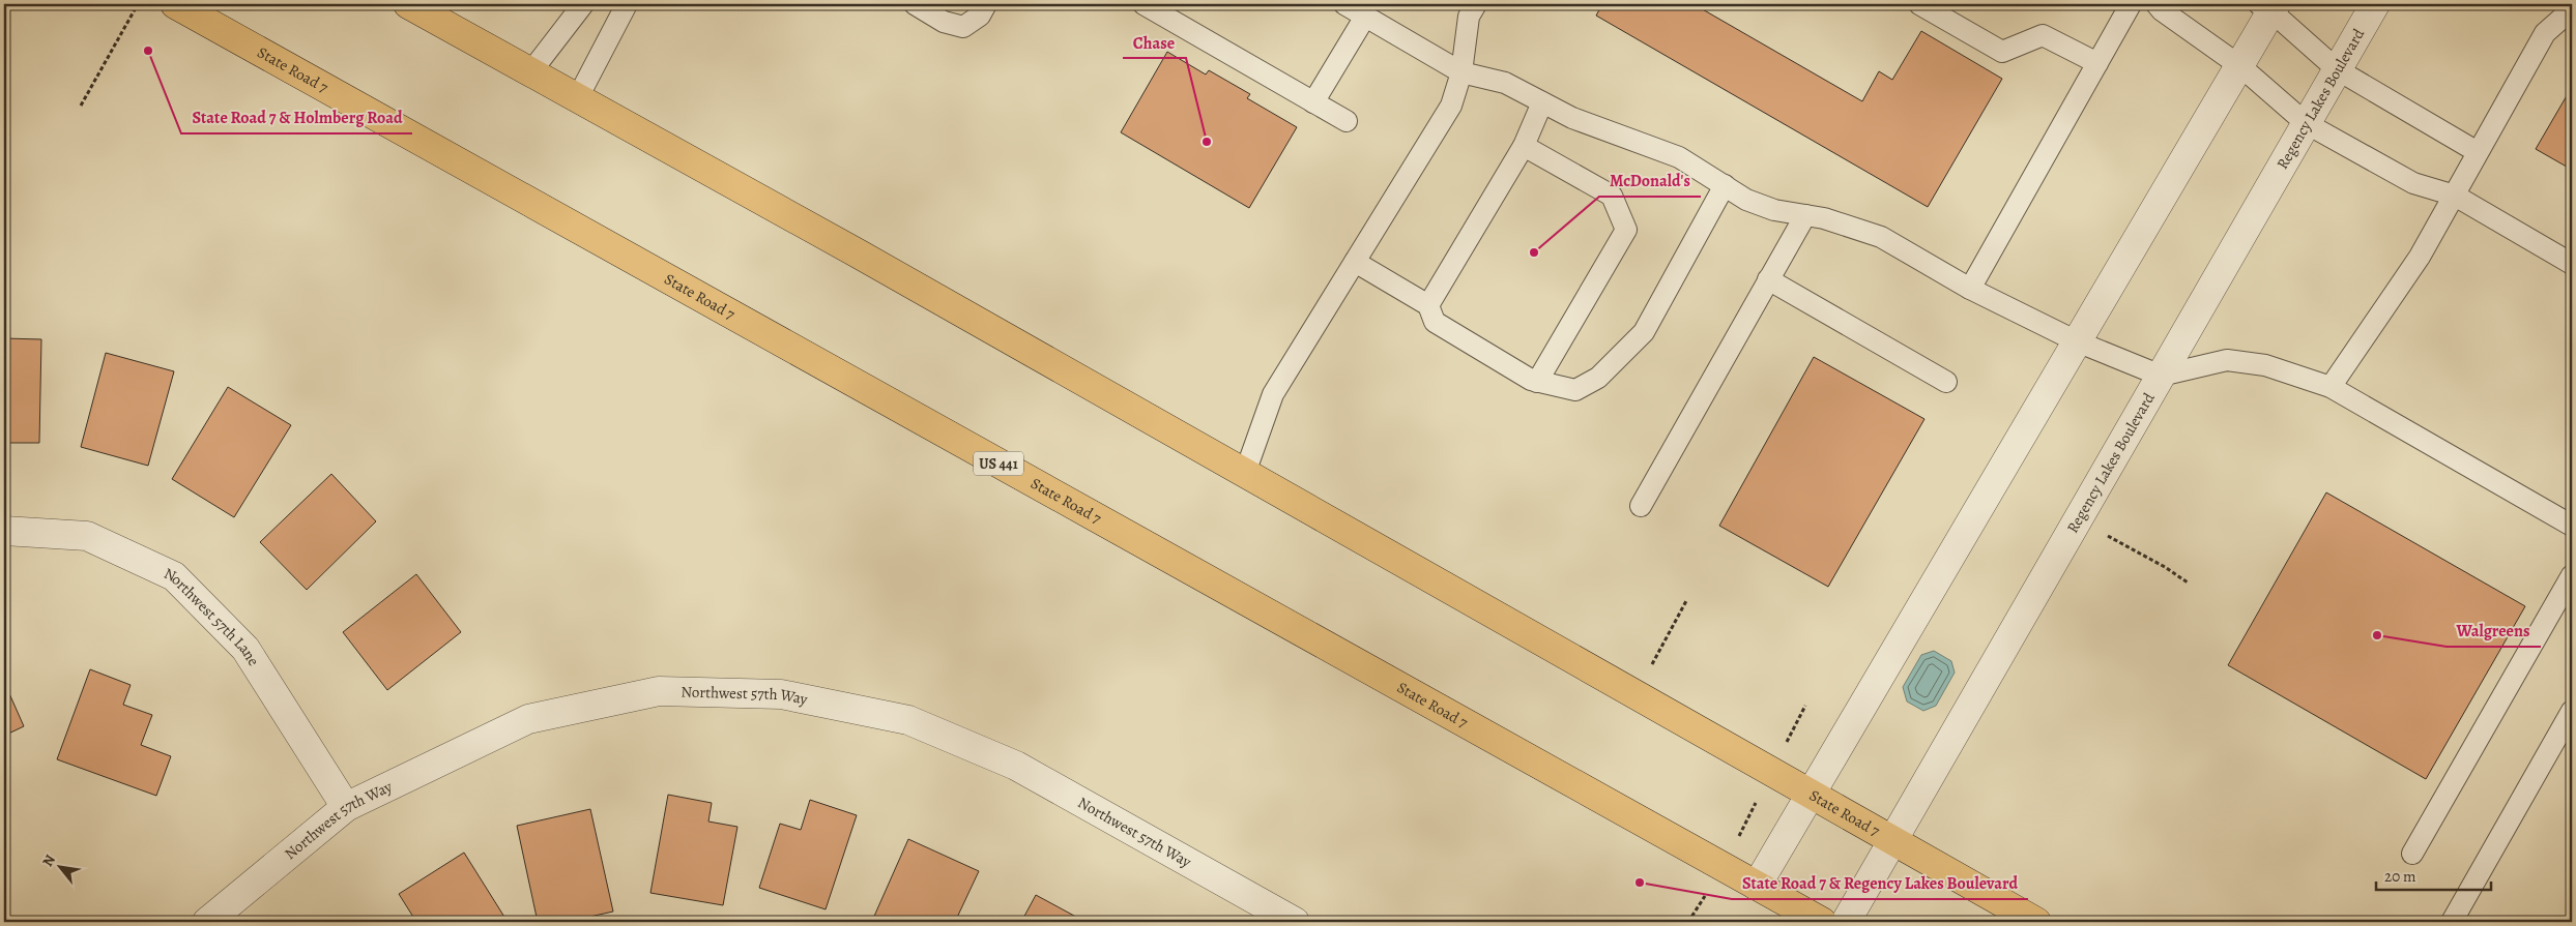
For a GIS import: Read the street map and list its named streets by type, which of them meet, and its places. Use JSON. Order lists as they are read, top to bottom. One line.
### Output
{"streets":{"main road":["State Road 7","US 441"],"street":["Regency Lakes Boulevard","Northwest 57th Lane","Northwest 57th Way"]},"crossings":[["State Road 7","Regency Lakes Boulevard"],["Northwest 57th Lane","Northwest 57th Way"]],"places":["State Road 7 & Holmberg Road","Chase","McDonald's","Walgreens","State Road 7 & Regency Lakes Boulevard"],"scale_bar":"20 m","north":"top left"}
